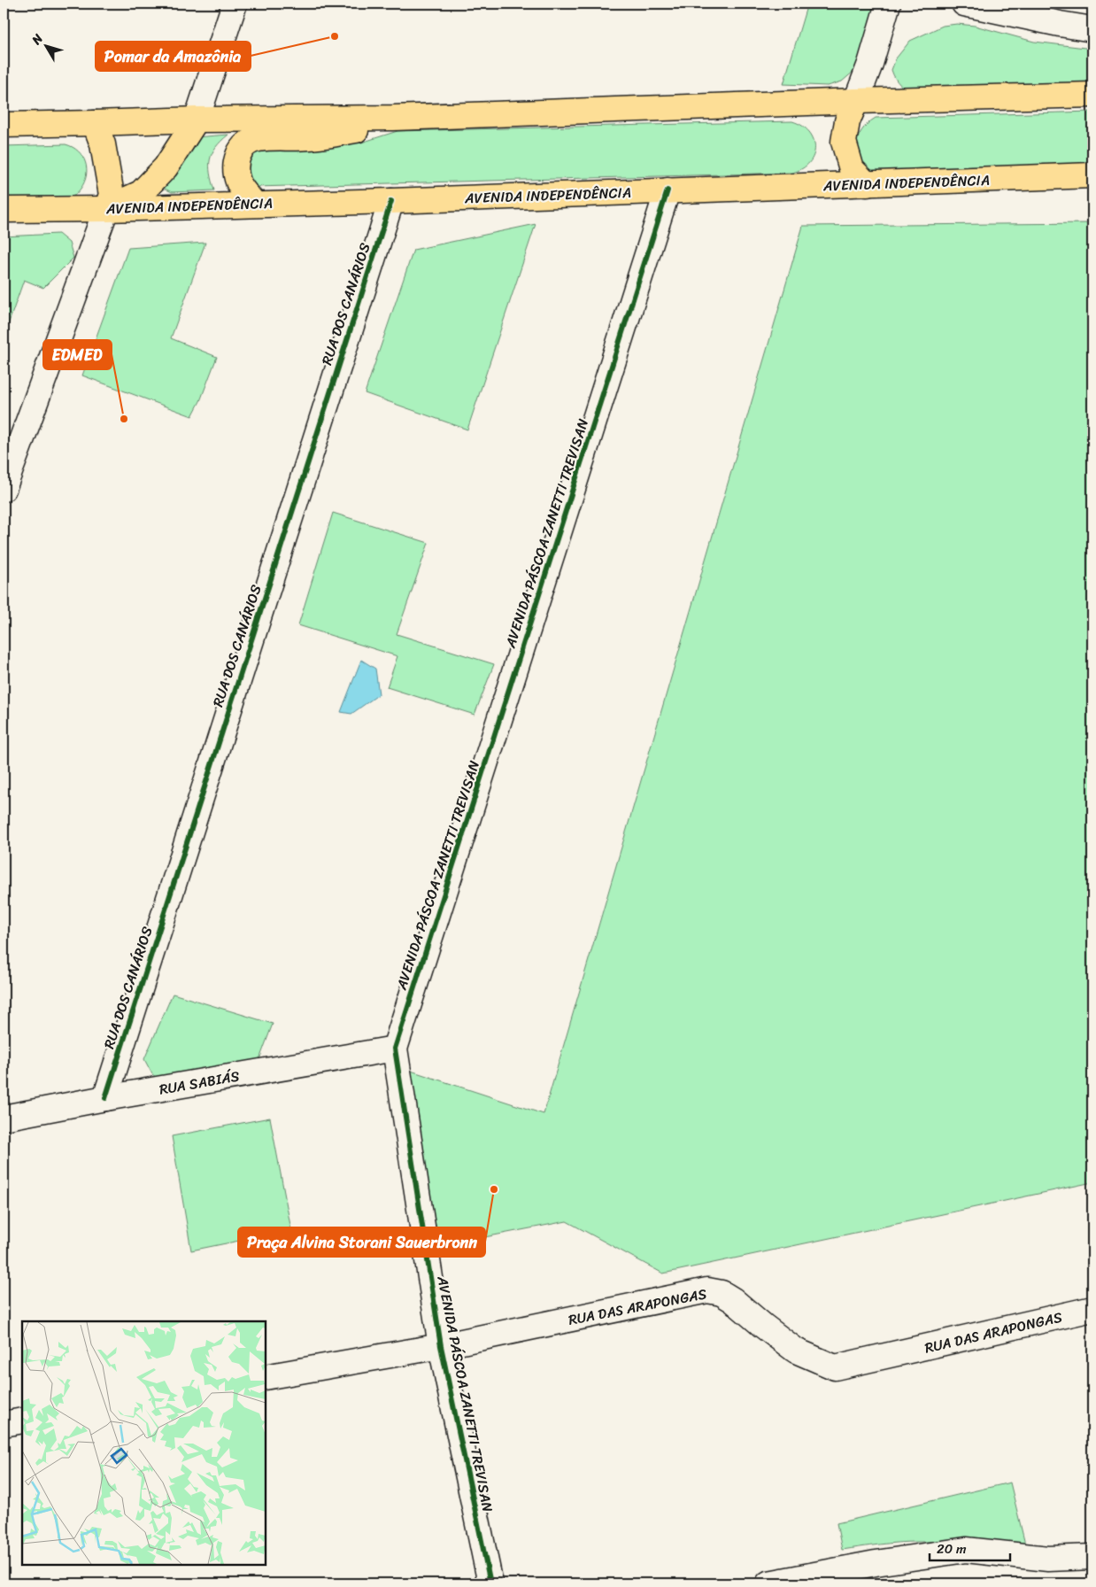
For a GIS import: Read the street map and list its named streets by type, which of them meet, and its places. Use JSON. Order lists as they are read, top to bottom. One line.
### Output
{"streets":{"main road":["AVENIDA INDEPENDÊNCIA"],"street":["RUA DOS CANÁRIOS","AVENIDA PÁSCOA ZANETTI TREVISAN","RUA SABIÁS","RUA DAS ARAPONGAS"]},"crossings":[["AVENIDA INDEPENDÊNCIA","RUA DOS CANÁRIOS"],["AVENIDA INDEPENDÊNCIA","AVENIDA PÁSCOA ZANETTI TREVISAN"],["RUA DOS CANÁRIOS","RUA SABIÁS"],["AVENIDA PÁSCOA ZANETTI TREVISAN","RUA SABIÁS"],["AVENIDA PÁSCOA ZANETTI TREVISAN","RUA DAS ARAPONGAS"]],"places":["Pomar da Amazônia","EDMED","Praça Alvina Storani Sauerbronn"],"scale_bar":"20 m","north":"top left"}
